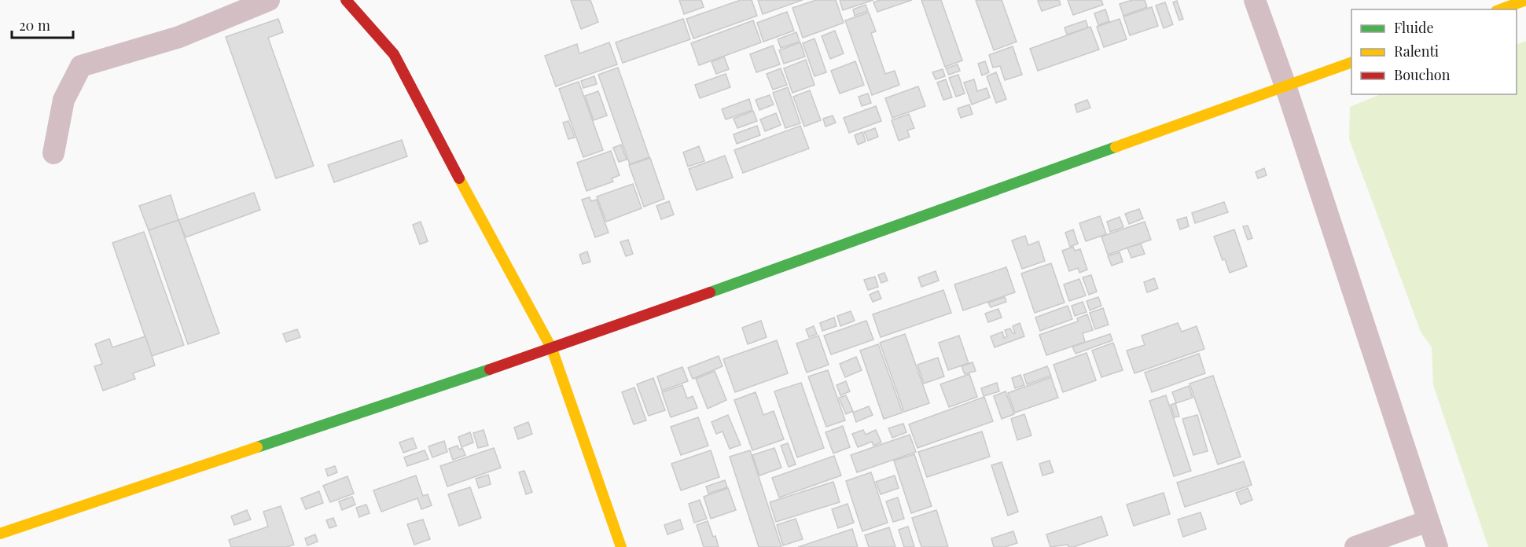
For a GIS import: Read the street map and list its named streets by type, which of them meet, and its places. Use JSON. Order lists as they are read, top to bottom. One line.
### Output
{"legend":["Fluide","Ralenti","Bouchon"],"scale_bar":"20 m"}
